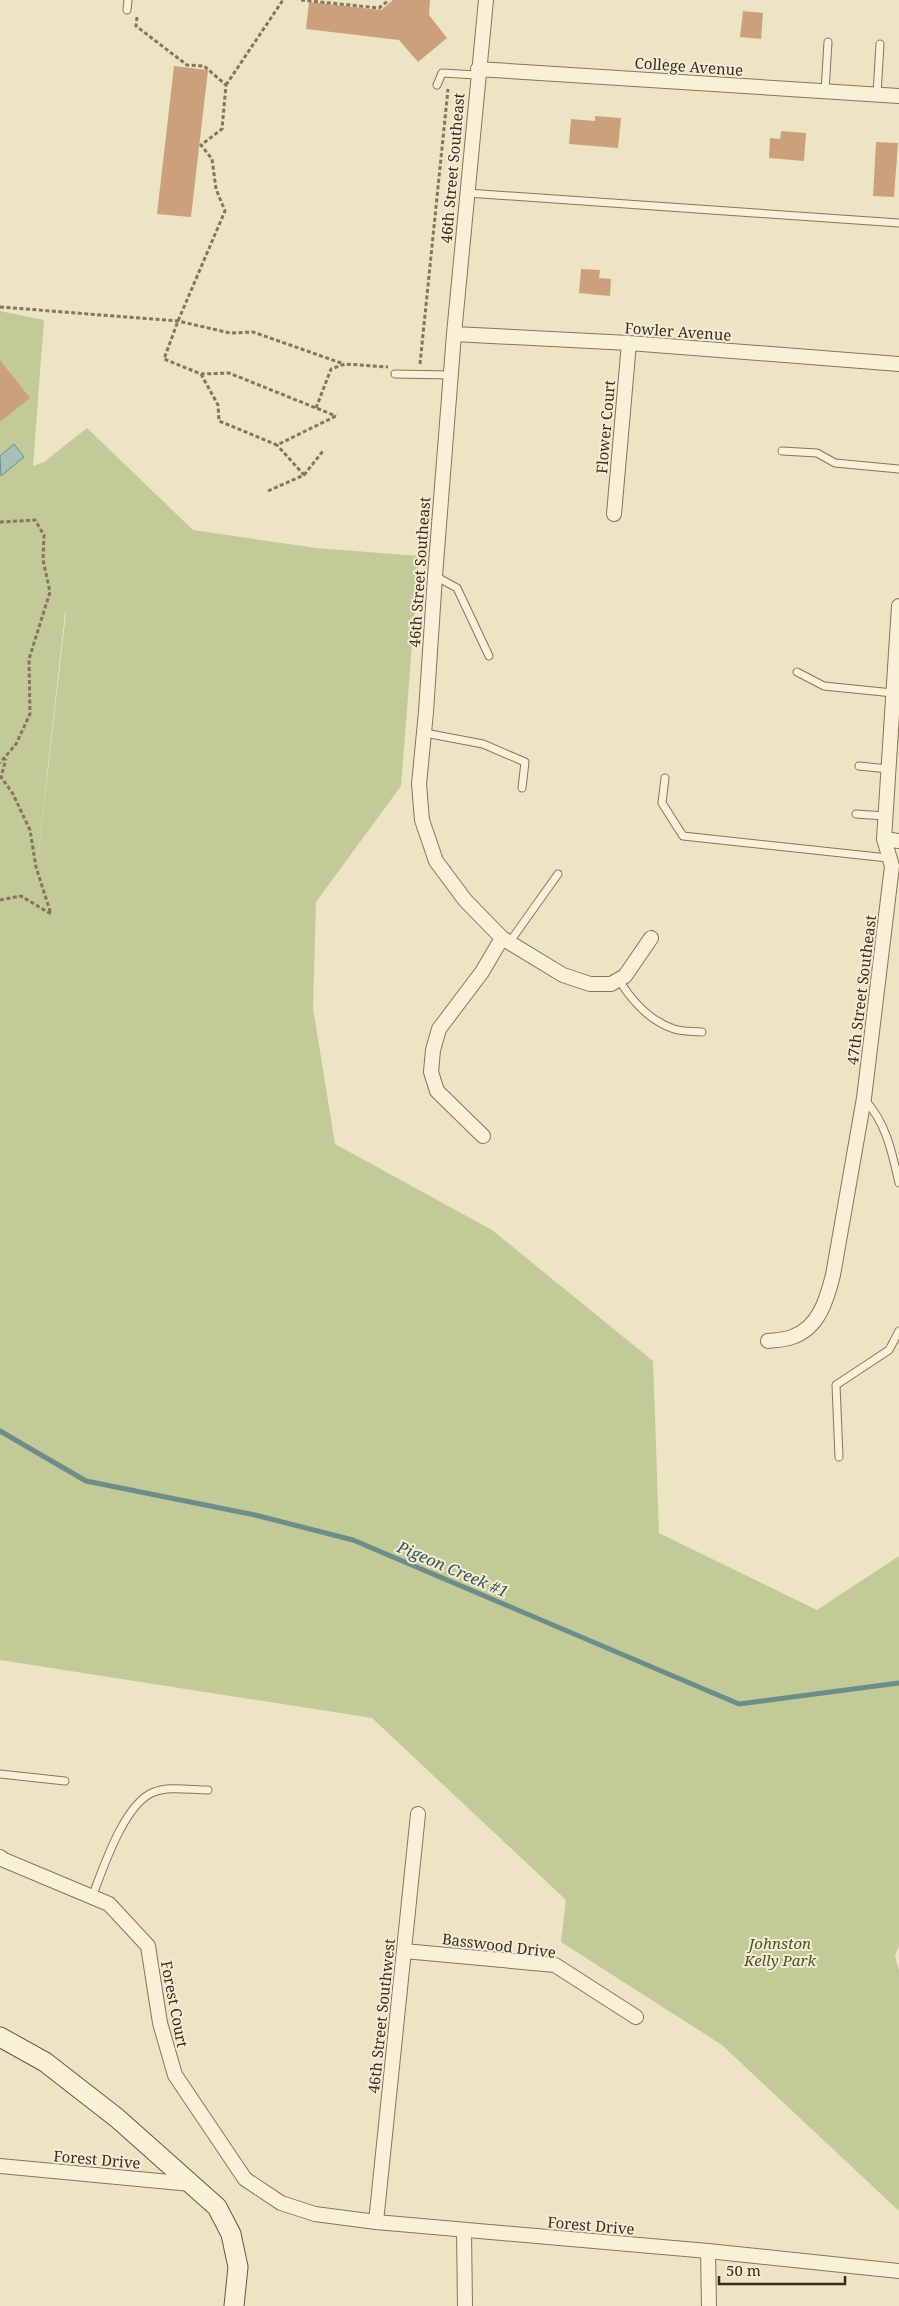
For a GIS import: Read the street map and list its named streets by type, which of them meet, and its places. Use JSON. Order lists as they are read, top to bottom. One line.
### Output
{"streets":{"street":["College Avenue","46th Street Southeast","Fowler Avenue","Flower Court","47th Street Southeast","Basswood Drive","Forest Court","46th Street Southwest","Forest Drive"]},"crossings":[["College Avenue","46th Street Southeast"],["46th Street Southeast","Fowler Avenue"],["Fowler Avenue","Flower Court"],["Basswood Drive","46th Street Southwest"],["Forest Court","Forest Drive"],["46th Street Southwest","Forest Drive"]],"water":["Pigeon Creek #1"],"parks":["Johnston Kelly Park"],"scale_bar":"50 m"}
